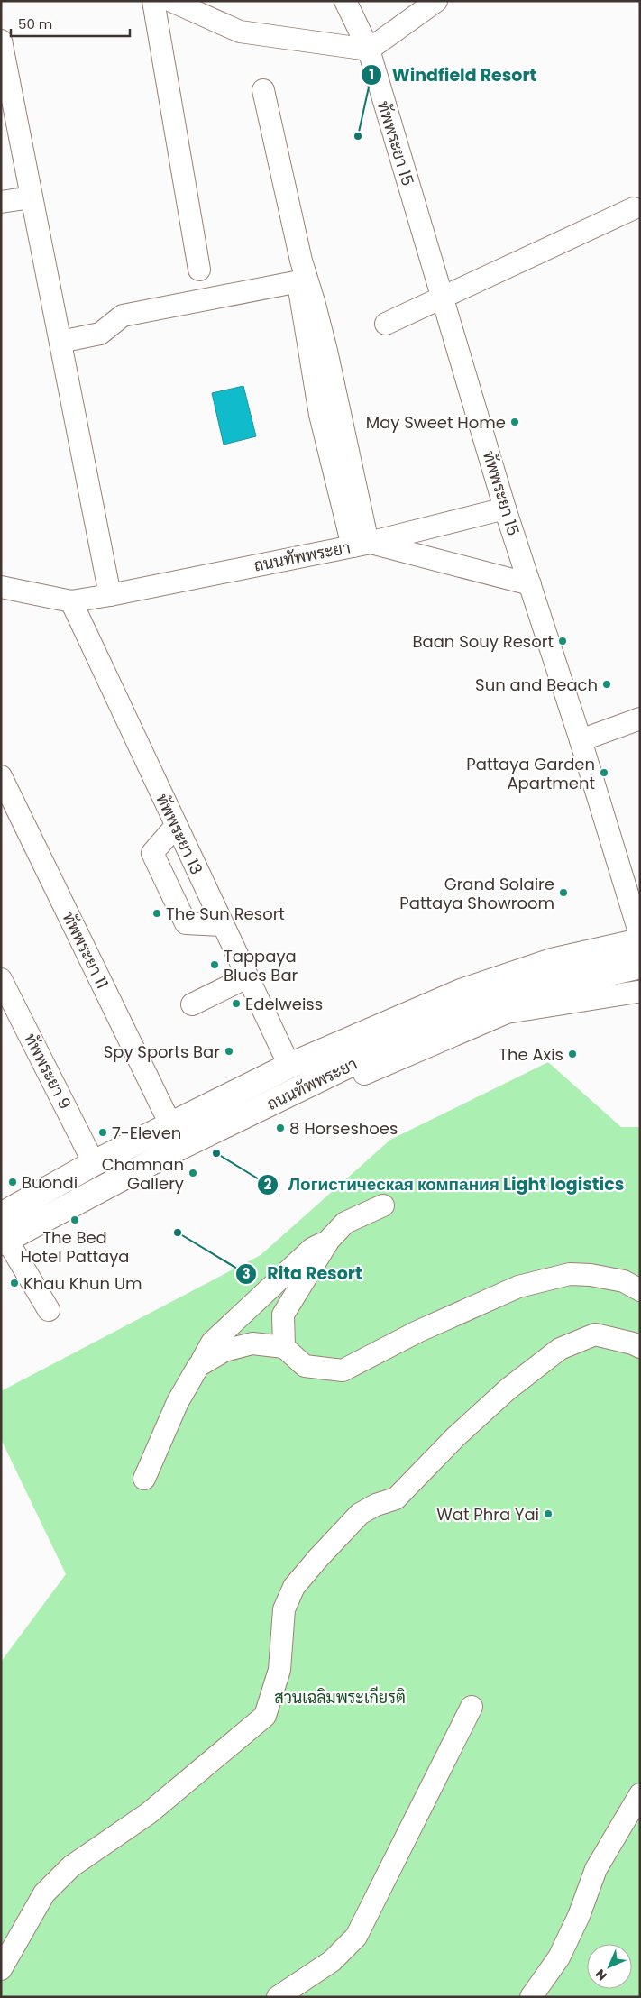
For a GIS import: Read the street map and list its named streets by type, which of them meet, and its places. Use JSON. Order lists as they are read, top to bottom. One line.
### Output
{"streets":{"main road":["ถนนทัพพระยา"],"street":["ทัพพระยา 15","ทัพพระยา 13","ทัพพระยา 11","ทัพพระยา 9"]},"crossings":[["ทัพพระยา 15","ถนนทัพพระยา"],["ถนนทัพพระยา","ทัพพระยา 13"],["ถนนทัพพระยา","ทัพพระยา 11"],["ถนนทัพพระยา","ทัพพระยา 9"]],"parks":["สวนเฉลิมพระเกียรติ"],"places":["Windfield Resort","May Sweet Home","Baan Souy Resort","Sun and Beach","Pattaya Garden Apartment","Grand Solaire Pattaya Showroom","The Sun Resort","Tappaya Blues Bar","Edelweiss","Spy Sports Bar","The Axis","8 Horseshoes","7-Eleven","Логистическая компания Light logistics","Chamnan Gallery","Buondi","The Bed Hotel Pattaya","Rita Resort","Khau Khun Um","Wat Phra Yai"],"scale_bar":"50 m","north":"bottom left"}
